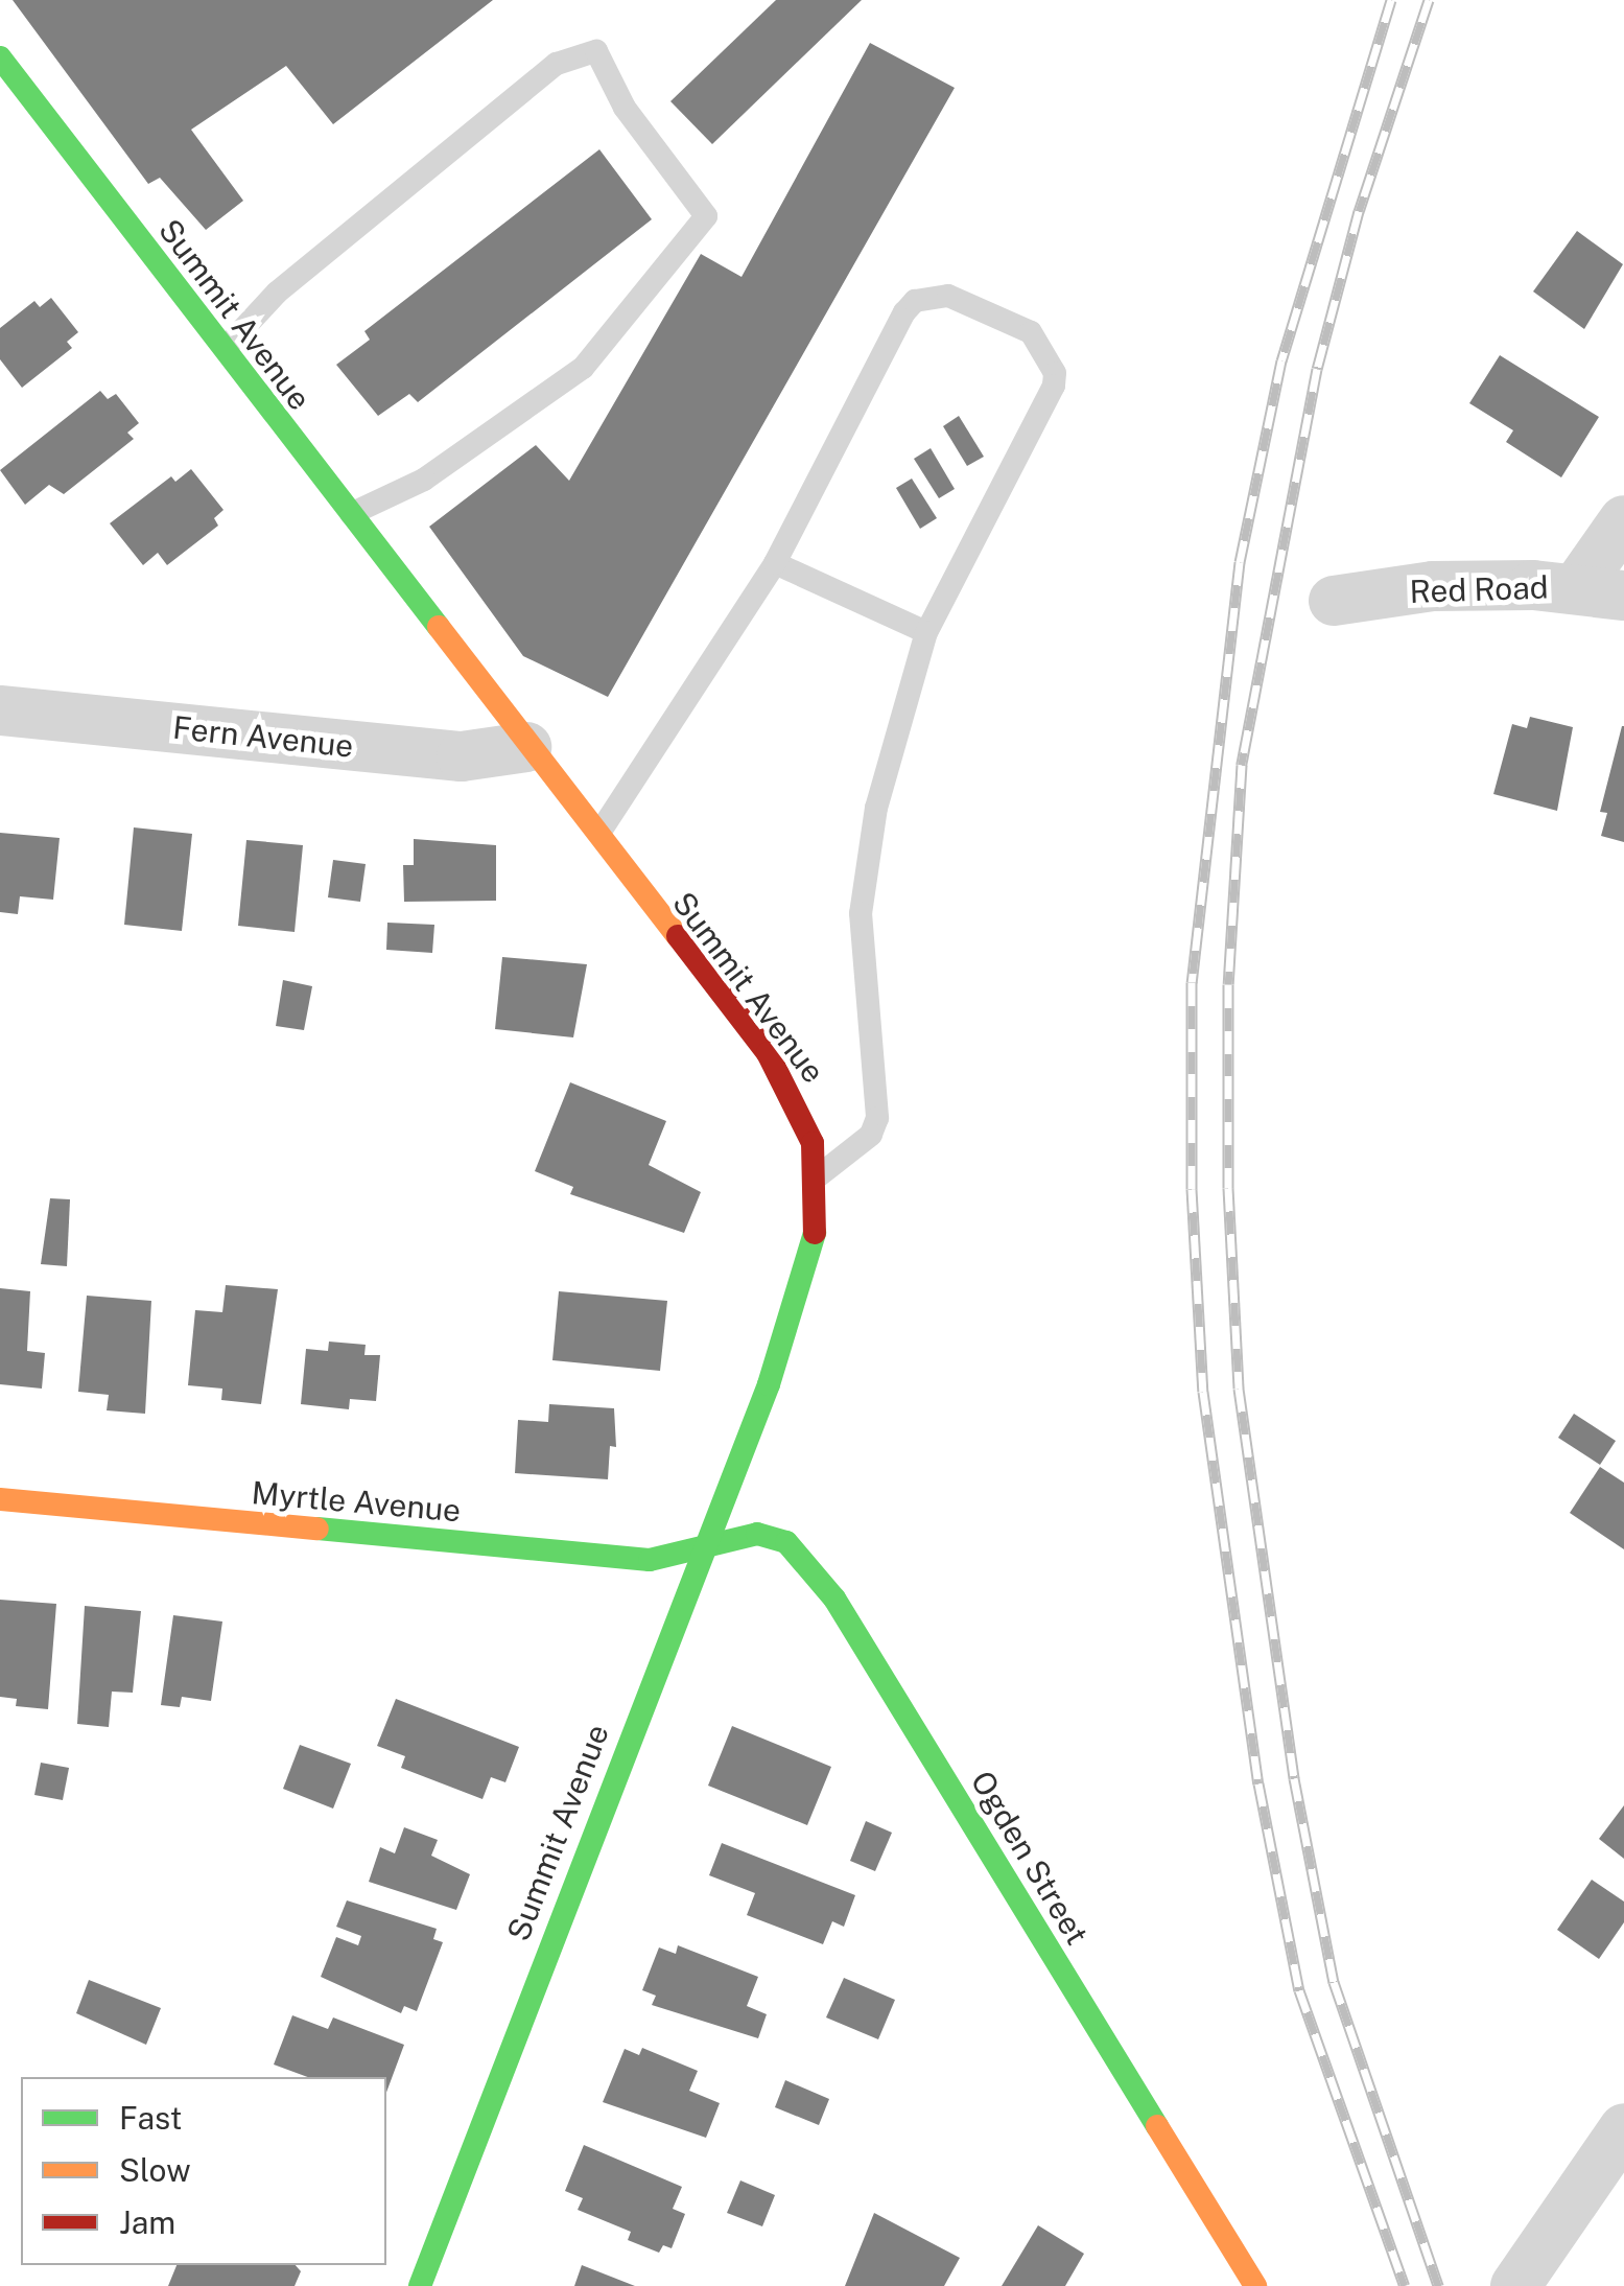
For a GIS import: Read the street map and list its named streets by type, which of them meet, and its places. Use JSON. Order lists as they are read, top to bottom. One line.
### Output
{"streets":{"street":["Summit Avenue","Red Road","Fern Avenue","Myrtle Avenue","Ogden Street"]},"crossings":[["Summit Avenue","Fern Avenue"],["Summit Avenue","Myrtle Avenue"],["Summit Avenue","Ogden Street"],["Myrtle Avenue","Ogden Street"]],"legend":["Fast","Slow","Jam"]}
